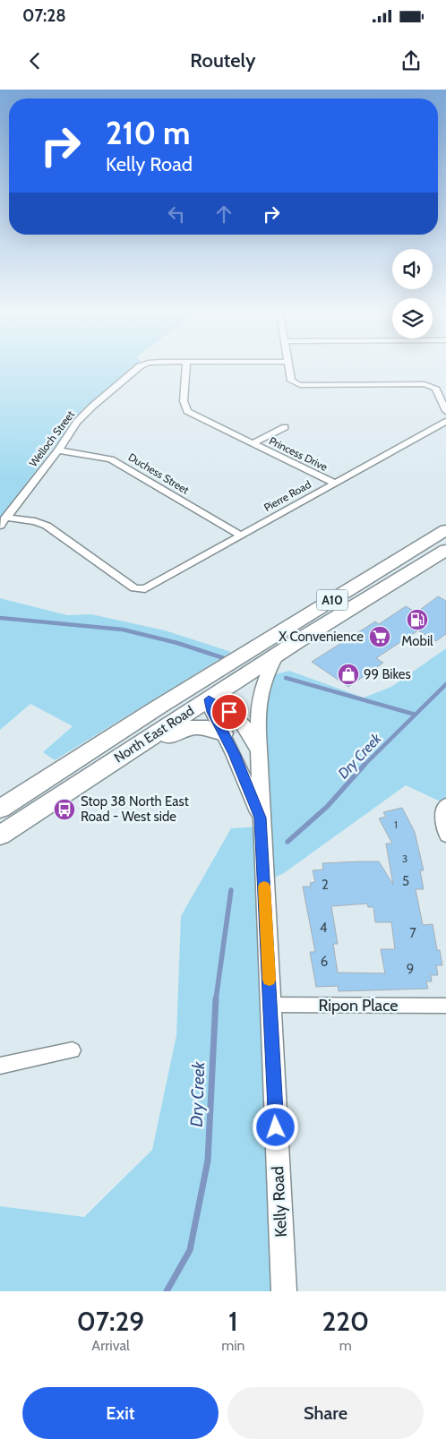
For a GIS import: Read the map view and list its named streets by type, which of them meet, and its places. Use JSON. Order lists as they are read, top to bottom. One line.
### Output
{"streets":{"highway":["A10","North East Road"],"street":["Welloch Street","Princess Drive","Duchess Street","Pierre Road","Ripon Place","Kelly Road"]},"crossings":[["Welloch Street","Duchess Street"],["Princess Drive","Pierre Road"],["Duchess Street","Pierre Road"],["North East Road","Kelly Road"],["Ripon Place","Kelly Road"]],"water":["Dry Creek"],"places":{"fuel station":["Mobil"],"supermarket":["X Convenience"],"shop":["99 Bikes"],"bus stop":["Stop 38 North East Road - West side"]},"house_numbers":["1","3","5","2","4","7","6","9"],"page":{"status":"07:28","header":"Routely","turn":["210 m","Kelly Road"],"eta":["07:29","Arrival","1","min","220","m"],"buttons":["Exit","Share"]}}
